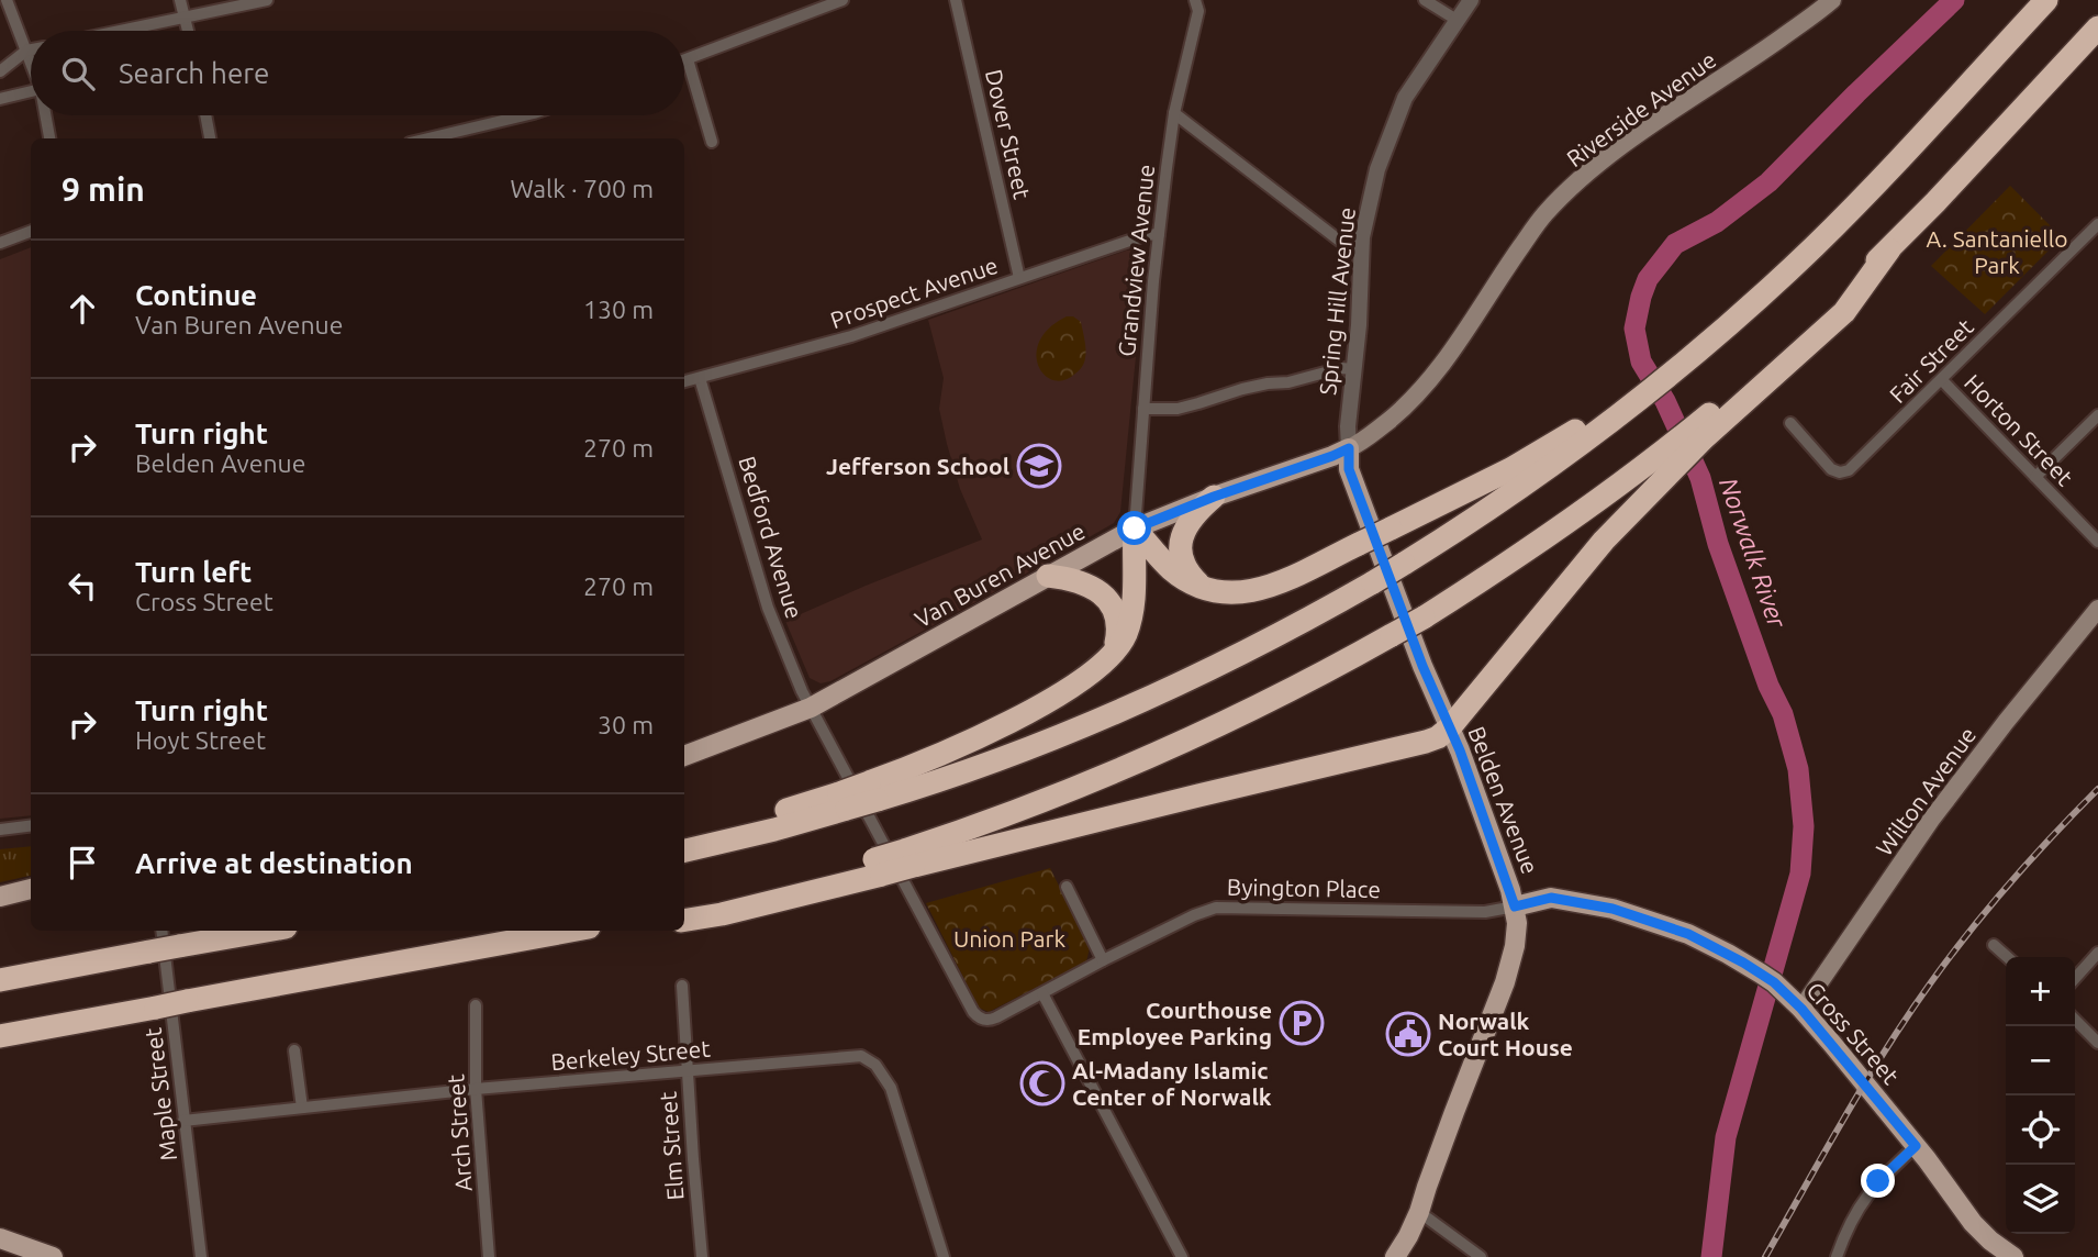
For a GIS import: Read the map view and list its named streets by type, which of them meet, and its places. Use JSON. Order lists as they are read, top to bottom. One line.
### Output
{"streets":{"main road":["Riverside Avenue","Van Buren Avenue","Wilton Avenue","Belden Avenue","Cross Street"],"street":["Dover Street","Grandview Avenue","Prospect Avenue","Spring Hill Avenue","Fair Street","Horton Street","Bedford Avenue","Byington Place","Berkeley Street","Maple Street","Arch Street","Elm Street"]},"crossings":[["Riverside Avenue","Spring Hill Avenue"],["Riverside Avenue","Van Buren Avenue"],["Riverside Avenue","Belden Avenue"],["Dover Street","Prospect Avenue"],["Grandview Avenue","Prospect Avenue"],["Grandview Avenue","Van Buren Avenue"],["Prospect Avenue","Bedford Avenue"],["Spring Hill Avenue","Van Buren Avenue"],["Spring Hill Avenue","Belden Avenue"],["Fair Street","Horton Street"],["Bedford Avenue","Van Buren Avenue"],["Bedford Avenue","Byington Place"],["Van Buren Avenue","Belden Avenue"],["Wilton Avenue","Cross Street"],["Belden Avenue","Byington Place"],["Belden Avenue","Cross Street"],["Byington Place","Cross Street"],["Berkeley Street","Maple Street"],["Berkeley Street","Arch Street"],["Berkeley Street","Elm Street"]],"water":["Norwalk River"],"parks":["A. Santaniello Park","Union Park"],"places":{"school or university":["Jefferson School"],"parking":["Courthouse Employee Parking"],"public building":["Norwalk Court House"],"mosque":["Al-Madany Islamic Center of Norwalk"]},"page":{"search":"Search here","heading":["9 min","Walk · 700 m"],"list":[["Continue","Van Buren Avenue","130 m"],["Turn right","Belden Avenue","270 m"],["Turn left","Cross Street","270 m"],["Turn right","Hoyt Street","30 m"],"Arrive at destination"],"map_buttons":["+","−"]}}
